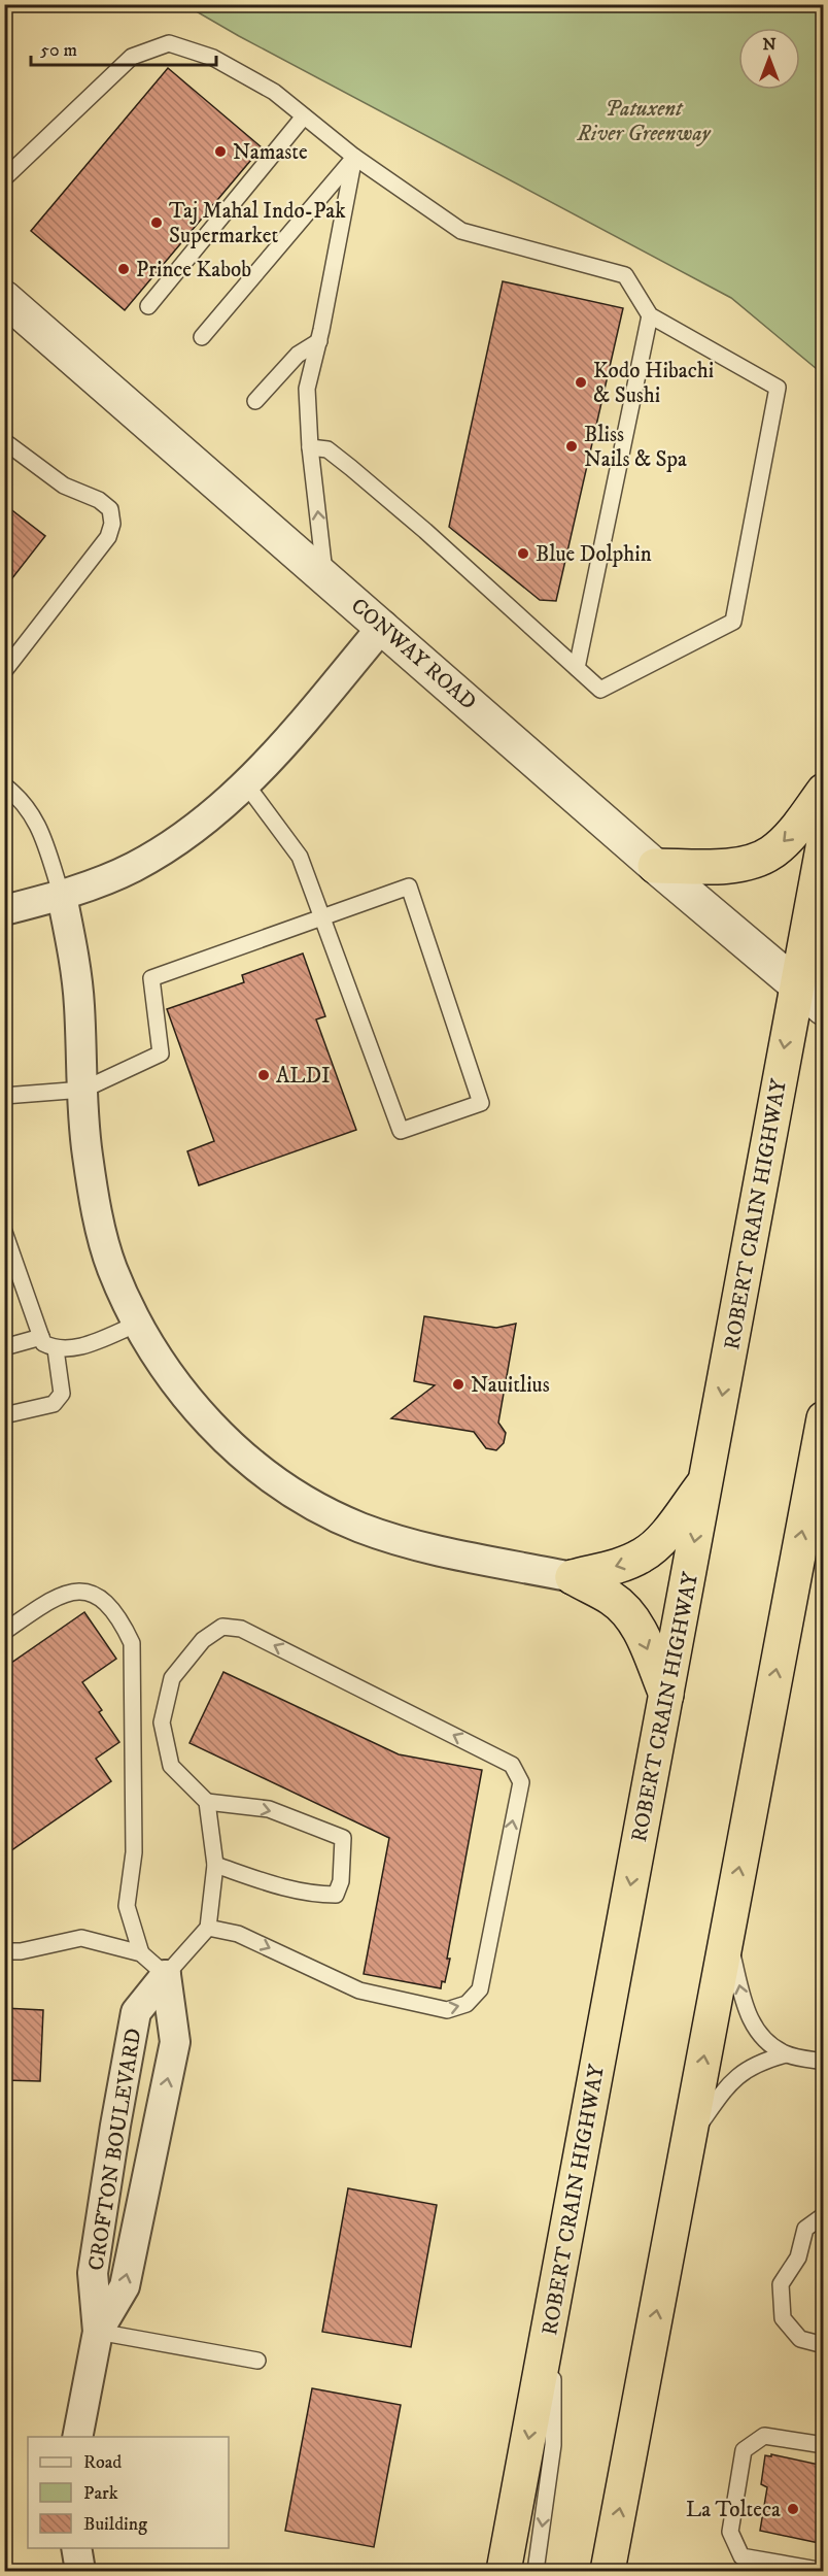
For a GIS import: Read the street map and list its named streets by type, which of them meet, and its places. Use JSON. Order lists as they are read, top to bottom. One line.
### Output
{"streets":{"highway":["ROBERT CRAIN HIGHWAY"],"street":["CONWAY ROAD","CROFTON BOULEVARD"]},"crossings":[["CONWAY ROAD","ROBERT CRAIN HIGHWAY"]],"parks":["Patuxent River Greenway"],"places":["Namaste","Taj Mahal Indo-Pak Supermarket","Prince Kabob","Kodo Hibachi & Sushi","Bliss Nails & Spa","Blue Dolphin","ALDI","Nauitlius","La Tolteca"],"legend":["Road","Park","Building"],"scale_bar":"50 m","north":"top"}
